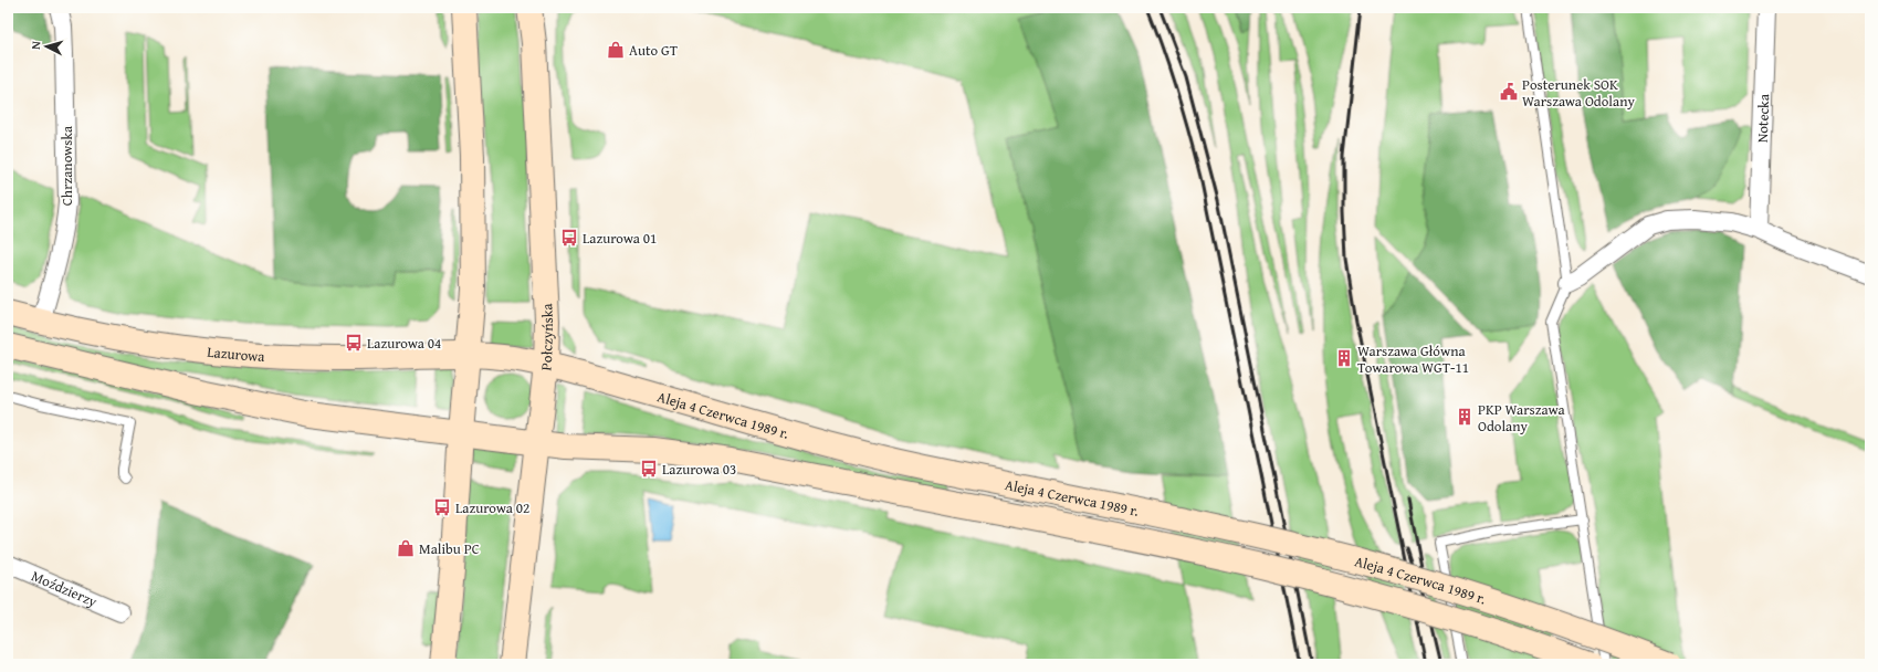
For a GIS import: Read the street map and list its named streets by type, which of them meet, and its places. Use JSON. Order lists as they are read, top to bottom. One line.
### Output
{"streets":{"main road":["Połczyńska","Lazurowa","Aleja 4 Czerwca 1989 r."],"street":["Notecka","Chrzanowska","Moździerzy"]},"crossings":[["Chrzanowska","Lazurowa"],["Połczyńska","Aleja 4 Czerwca 1989 r."],["Lazurowa","Aleja 4 Czerwca 1989 r."]],"places":{"shop":["Auto GT","Malibu PC"],"public building":["Posterunek SOK Warszawa Odolany"],"bus stop":["Lazurowa 01","Lazurowa 04","Lazurowa 03","Lazurowa 02"],"building":["Warszawa Główna Towarowa WGT-11","PKP Warszawa Odolany"]},"north":"left"}
